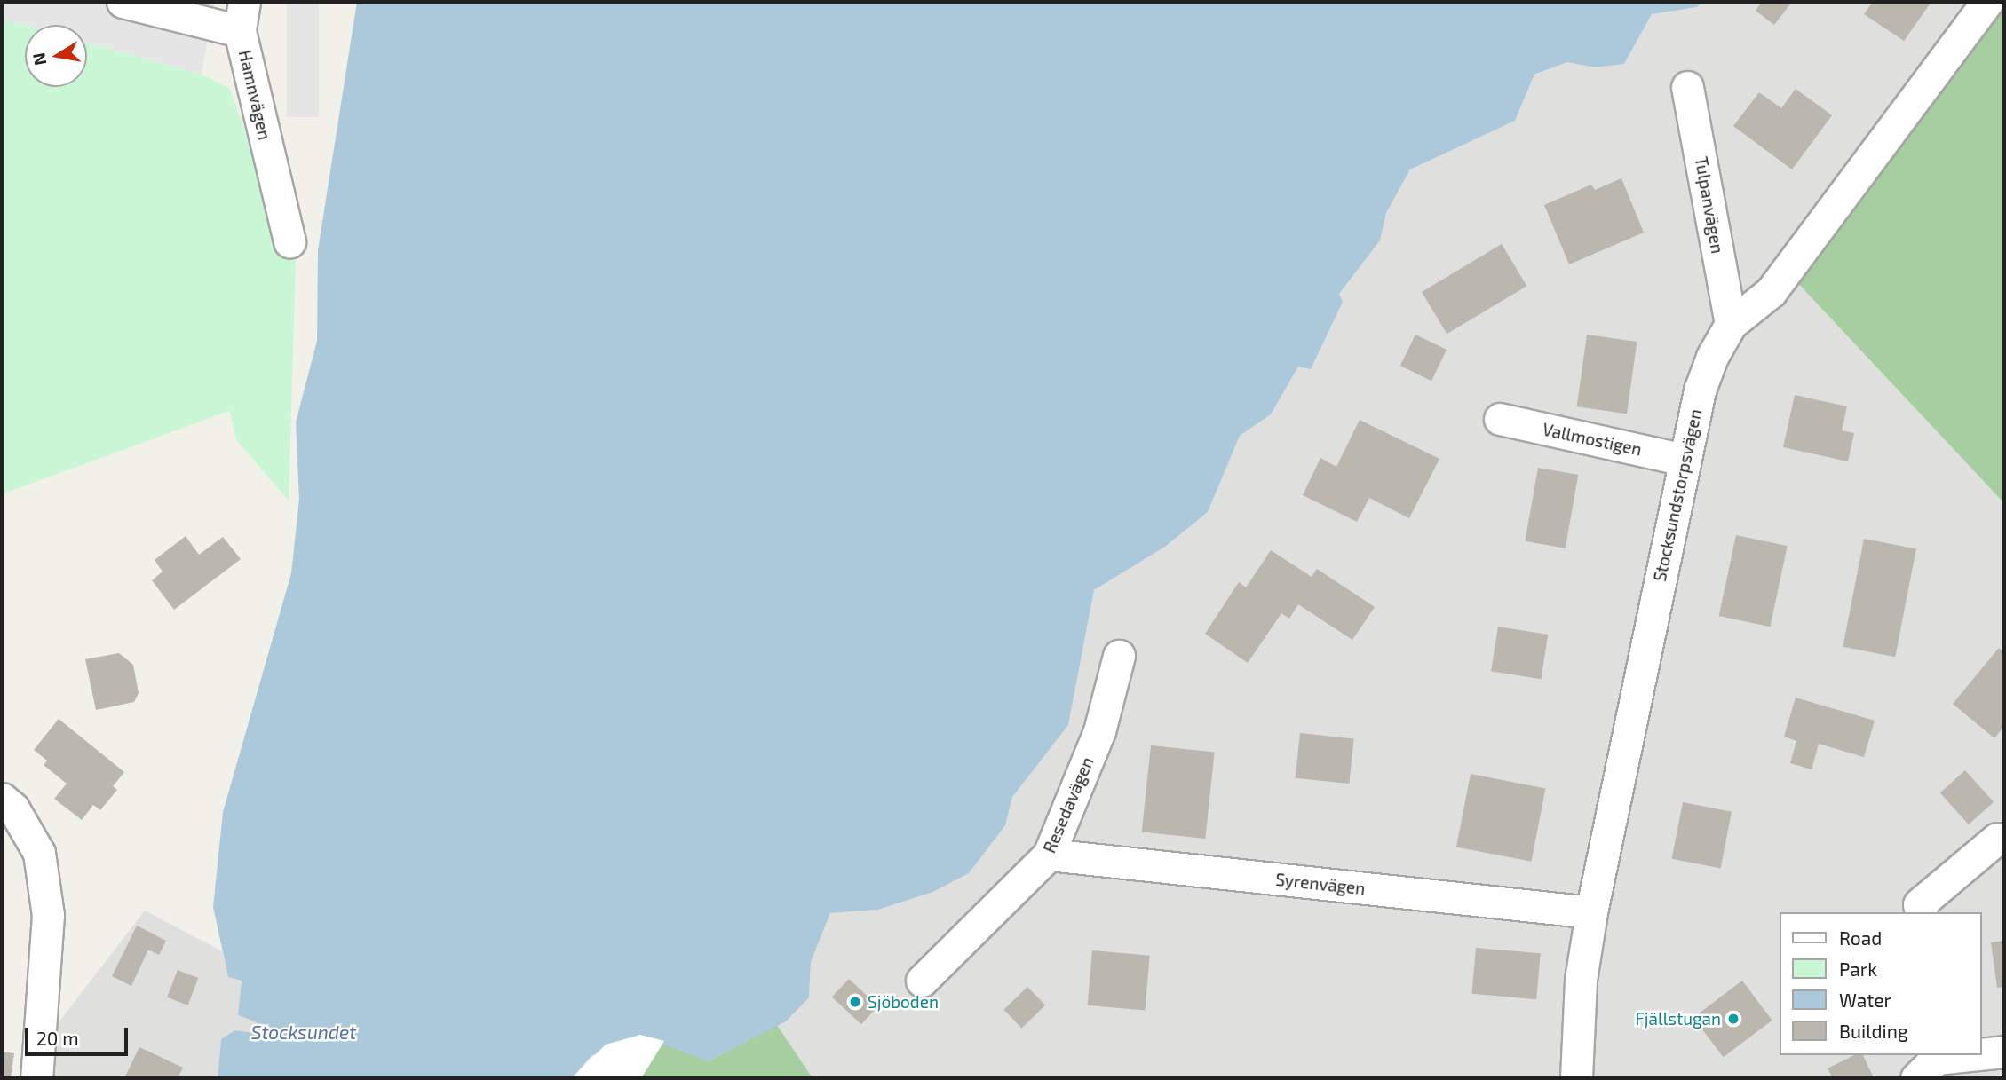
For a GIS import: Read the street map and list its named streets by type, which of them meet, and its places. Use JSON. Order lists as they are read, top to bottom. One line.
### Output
{"streets":{"street":["Hamnvägen","Tulpanvägen","Vallmostigen","Stocksundstorpsvägen","Resedavägen","Syrenvägen"]},"crossings":[["Tulpanvägen","Stocksundstorpsvägen"],["Vallmostigen","Stocksundstorpsvägen"],["Stocksundstorpsvägen","Syrenvägen"],["Resedavägen","Syrenvägen"]],"water":["Stocksundet"],"places":["Sjöboden","Fjällstugan"],"legend":["Road","Park","Water","Building"],"scale_bar":"20 m","north":"left"}
